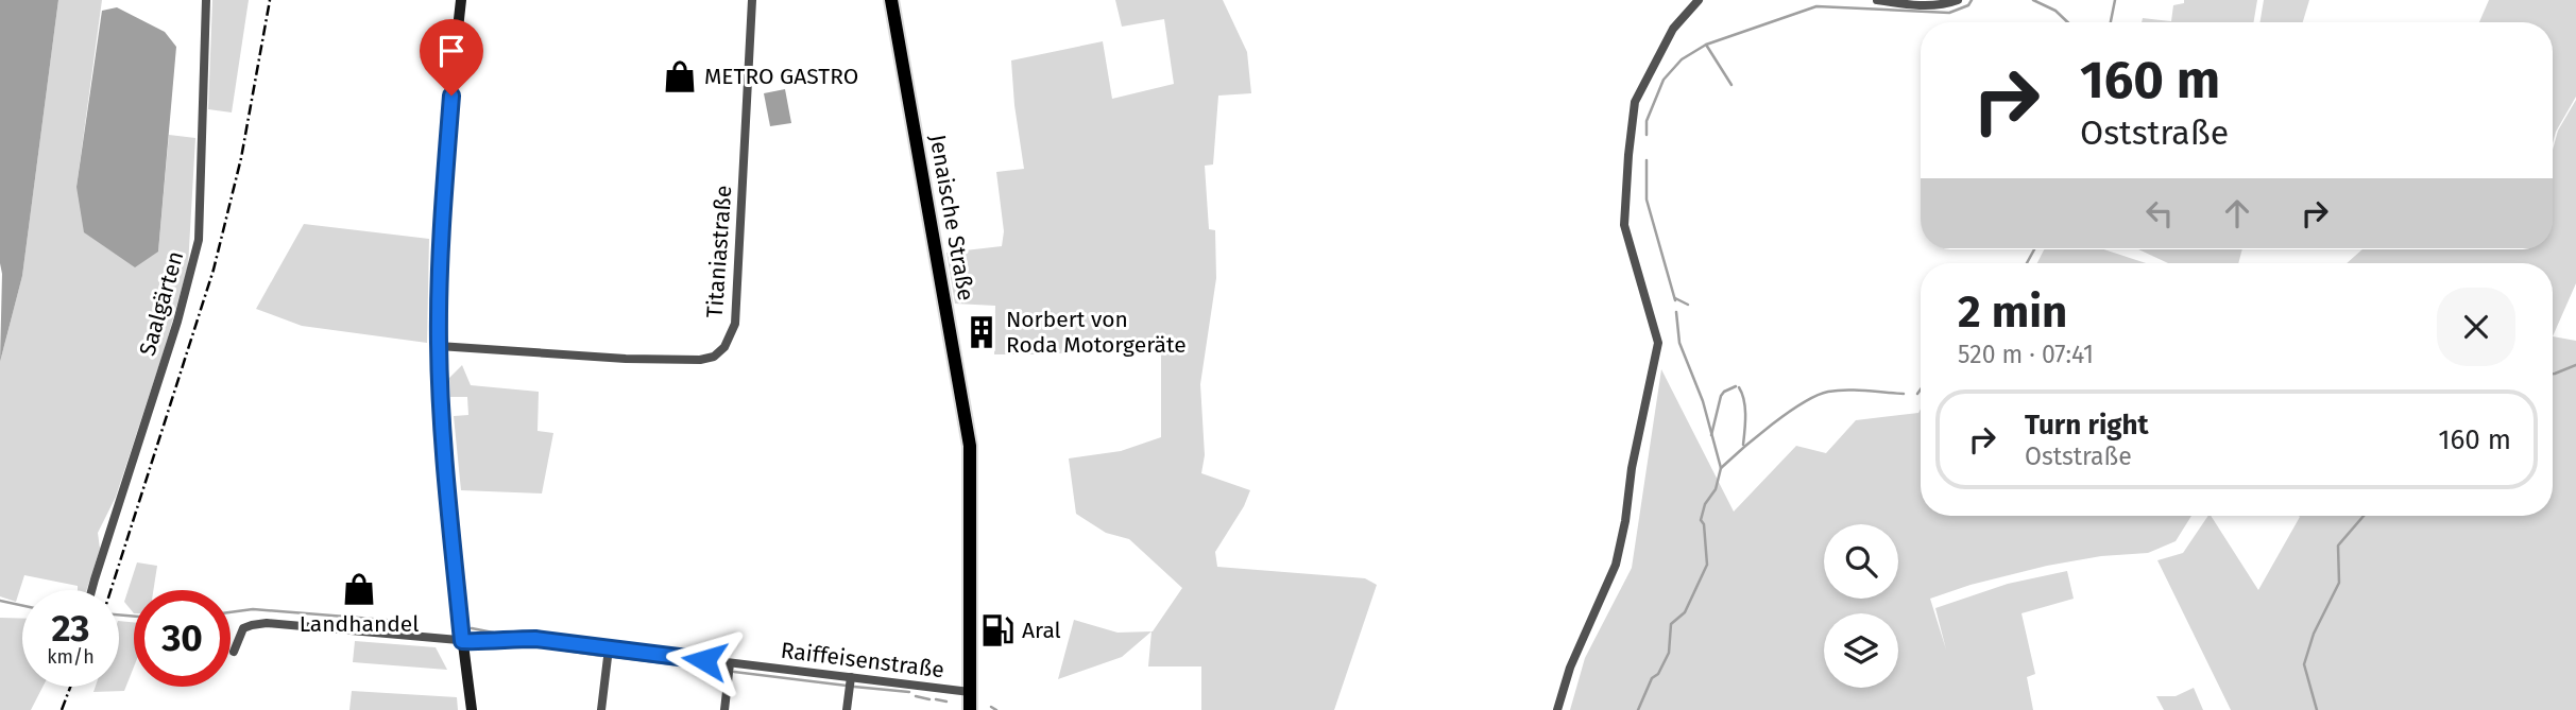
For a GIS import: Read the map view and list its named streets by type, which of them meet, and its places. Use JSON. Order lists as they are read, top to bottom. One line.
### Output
{"streets":{"main road":["Jenaische Straße"],"street":["Titaniastraße","Saalgärten","Raiffeisenstraße"]},"crossings":[["Jenaische Straße","Raiffeisenstraße"]],"places":{"shop":["METRO GASTRO","Landhandel"],"building":["Norbert von Roda Motorgeräte"],"fuel station":["Aral"]},"page":{"turn":["160 m","Oststraße"],"heading":["2 min","520 m · 07:41"],"list":[{"name":"Turn right","note":"Oststraße","value":"160 m"}],"speed":"23 km/h","limit":"30"}}
